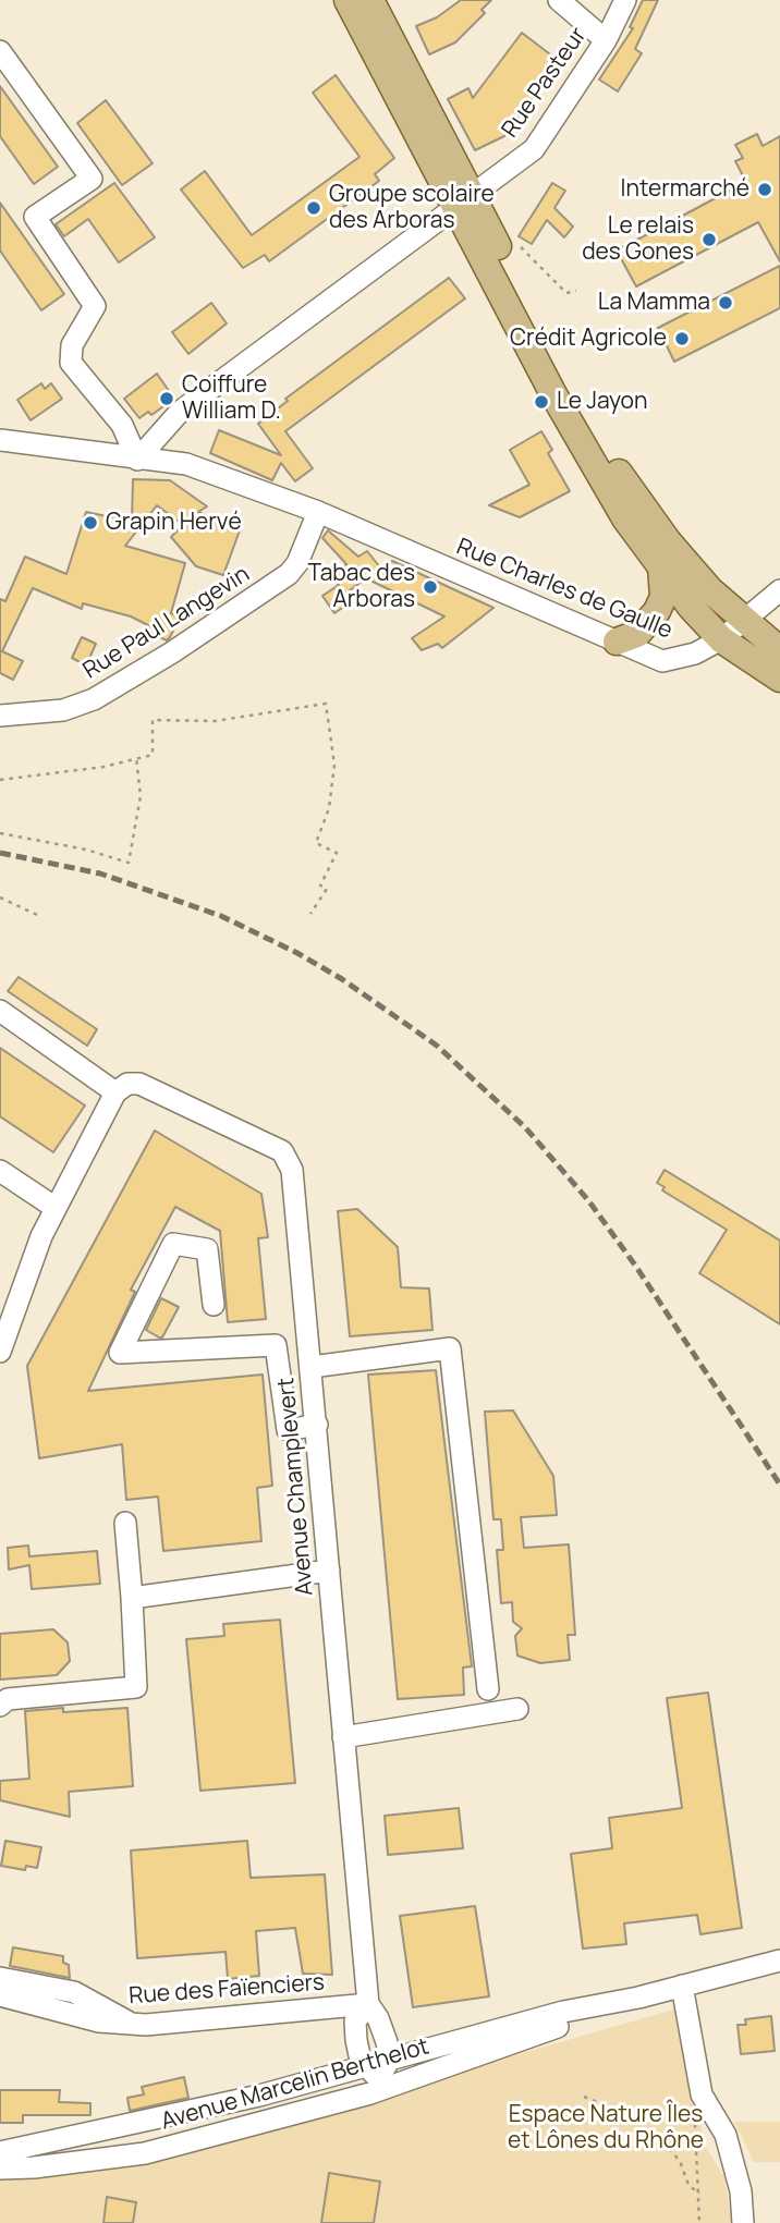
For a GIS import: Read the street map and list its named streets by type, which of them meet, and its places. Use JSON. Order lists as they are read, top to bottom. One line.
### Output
{"streets":{"street":["Rue Pasteur","Rue Charles de Gaulle","Rue Paul Langevin","Avenue Champlevert","Rue des Faïenciers","Avenue Marcelin Berthelot"]},"crossings":[["Rue Pasteur","Rue Charles de Gaulle"],["Rue Charles de Gaulle","Rue Paul Langevin"],["Avenue Champlevert","Rue des Faïenciers"]],"parks":["Espace Nature Îles et Lônes du Rhône"],"places":["Intermarché","Groupe scolaire des Arboras","Le relais des Gones","La Mamma","Crédit Agricole","Coiffure William D.","Le Jayon","Grapin Hervé","Tabac des Arboras"]}
